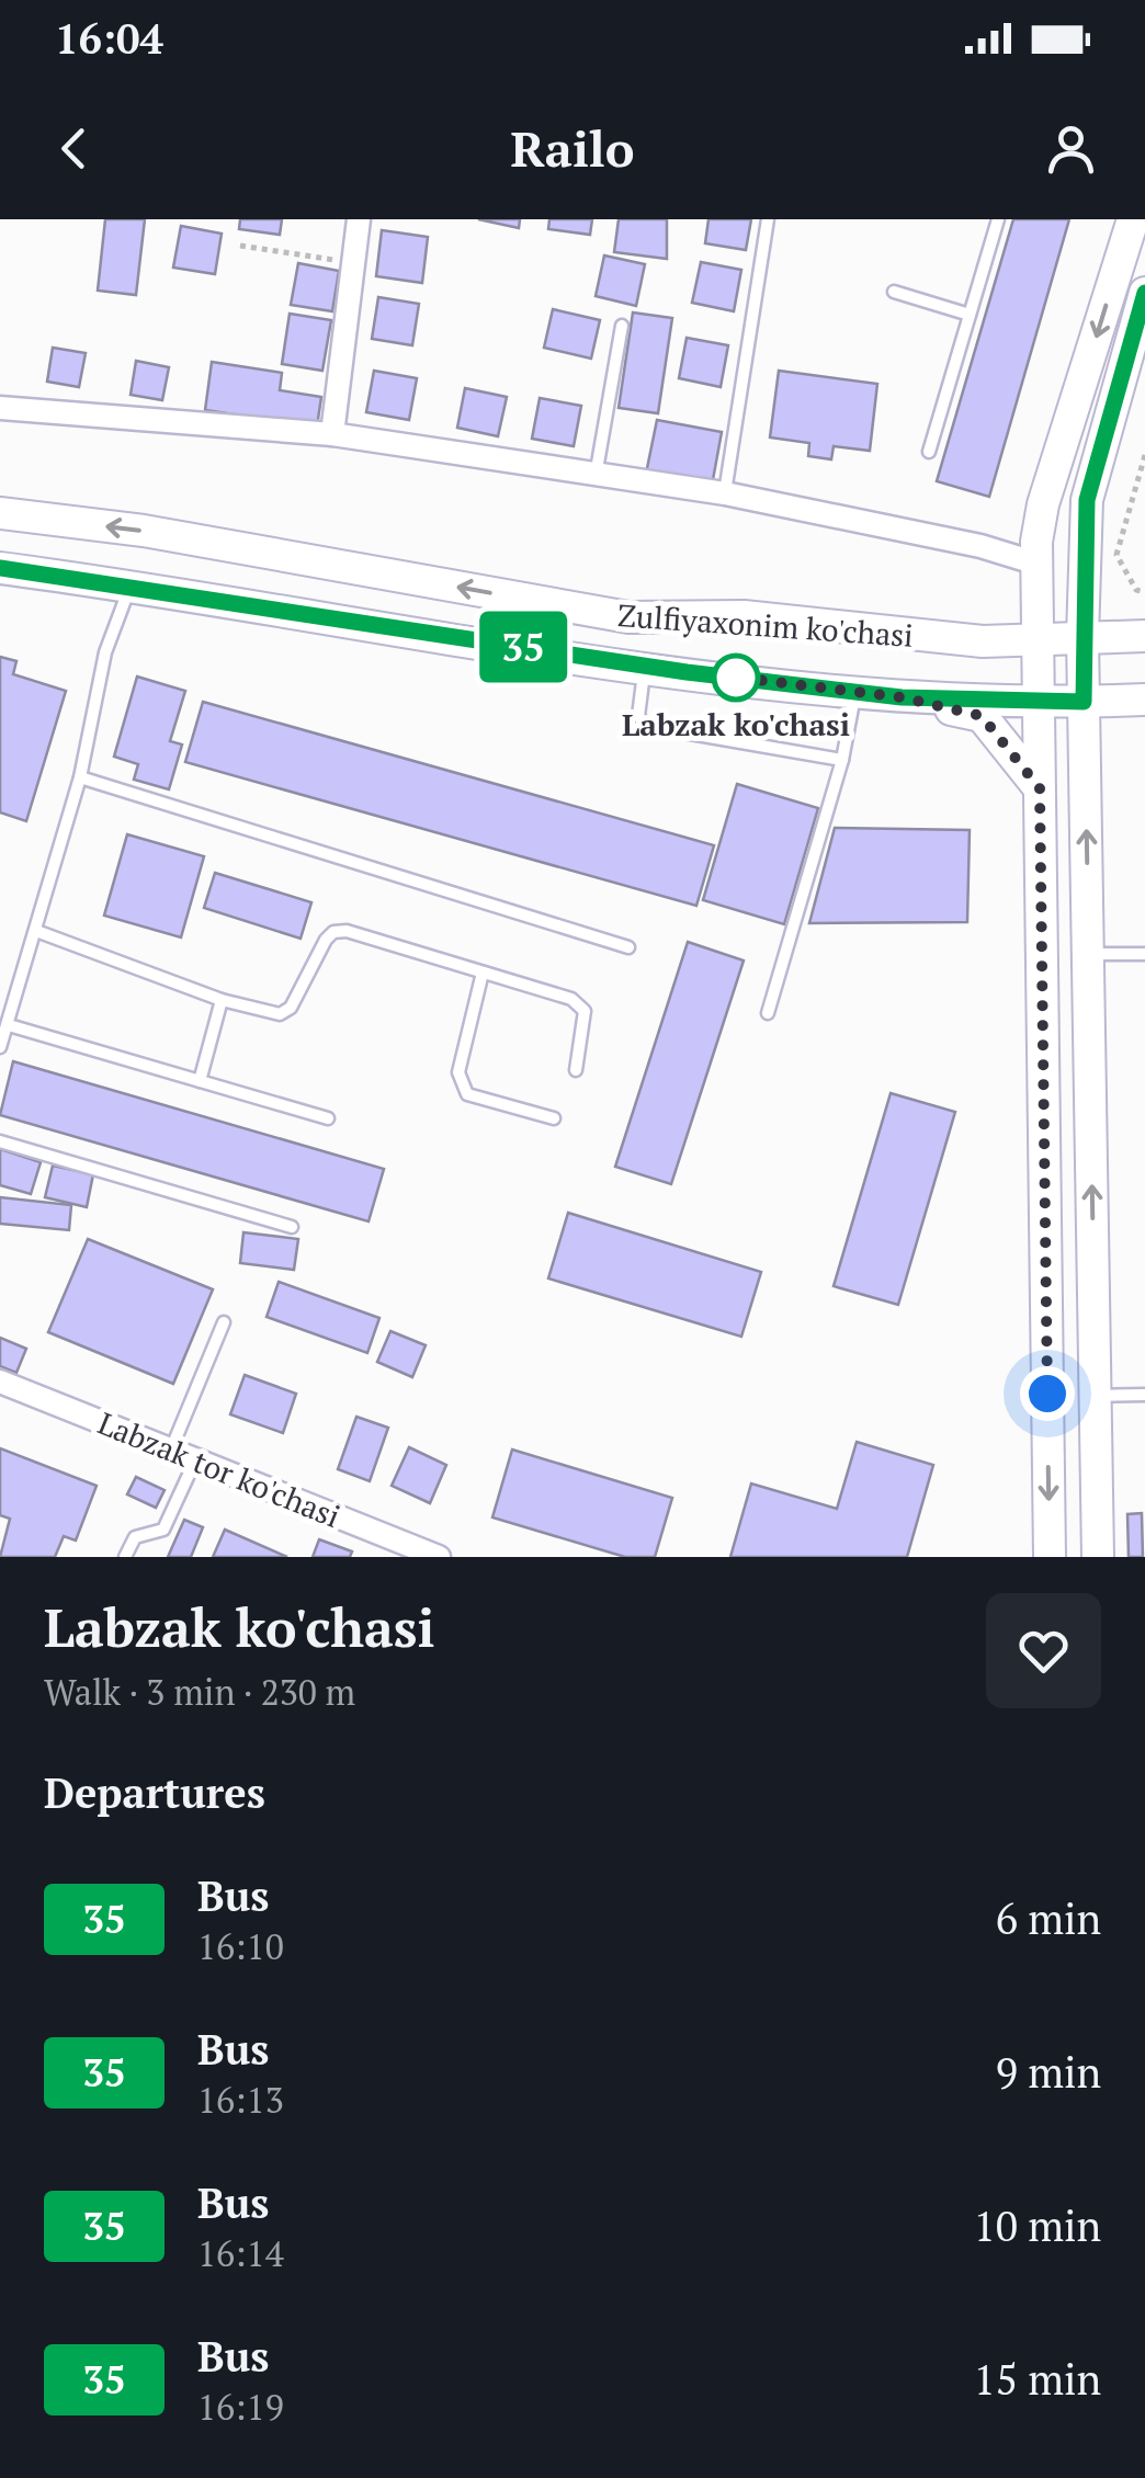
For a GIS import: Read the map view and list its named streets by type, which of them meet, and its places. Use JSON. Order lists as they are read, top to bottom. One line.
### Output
{"streets":{"main road":["Zulfiyaxonim ko'chasi"],"street":["Labzak tor ko'chasi"]},"places":["Labzak ko'chasi"],"lines":["bus line 35"],"page":{"status":"16:04","header":"Railo","on_map":"35","heading":[["Labzak ko'chasi","Walk · 3 min · 230 m"],"Departures"],"list":[{"mark":"35","name":"Bus","note":"16:10","value":"6 min"},{"mark":"35","name":"Bus","note":"16:13","value":"9 min"},{"mark":"35","name":"Bus","note":"16:14","value":"10 min"},{"mark":"35","name":"Bus","note":"16:19","value":"15 min"}]}}
